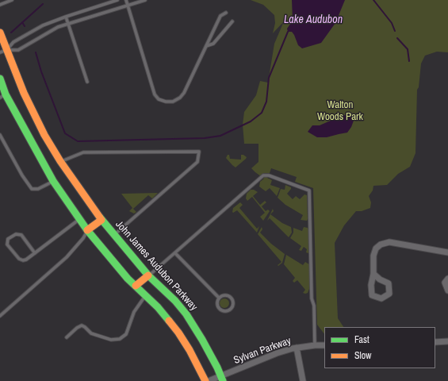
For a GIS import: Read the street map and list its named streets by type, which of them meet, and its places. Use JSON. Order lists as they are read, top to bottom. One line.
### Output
{"streets":{"main road":["John James Audubon Parkway"],"street":["Sylvan Parkway"]},"crossings":[["John James Audubon Parkway","Sylvan Parkway"]],"water":["Lake Audubon"],"parks":["Walton Woods Park"],"legend":["Fast","Slow"]}
